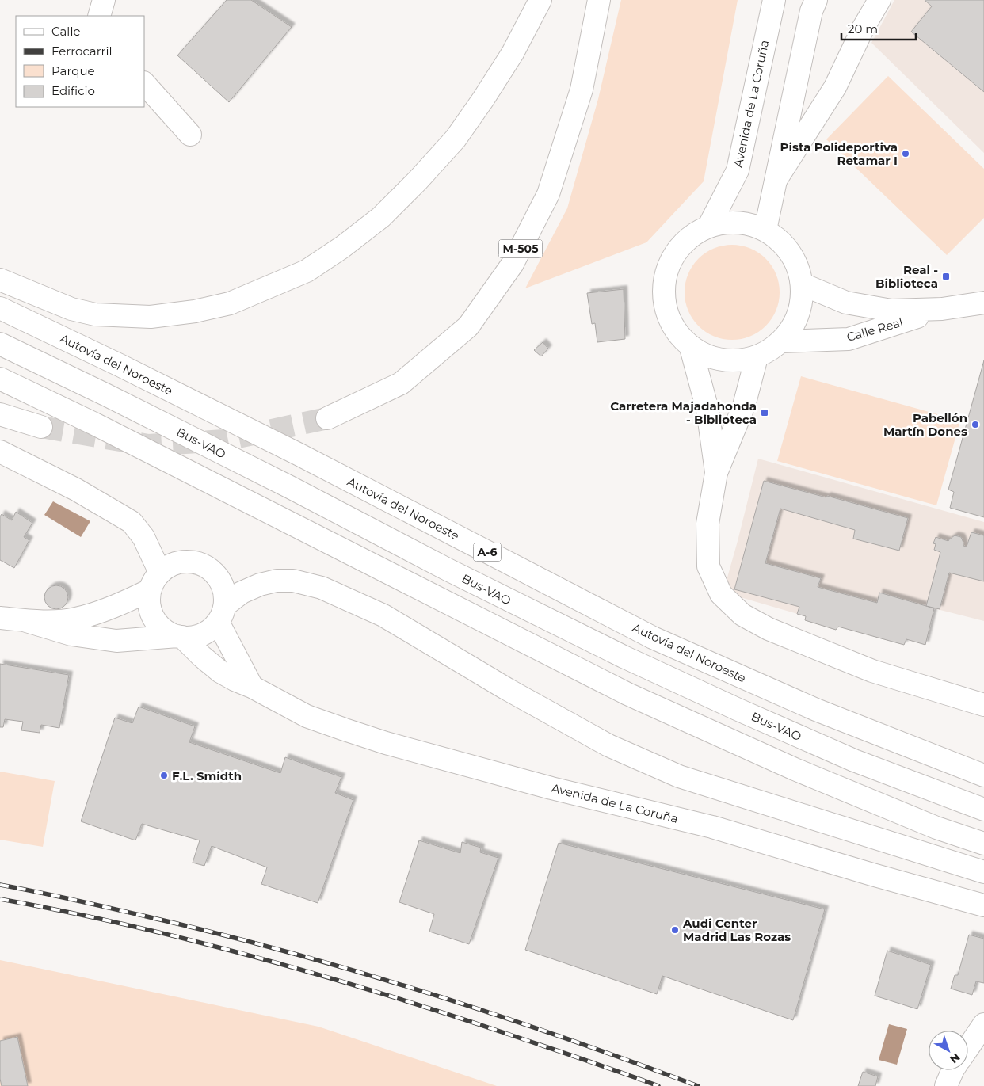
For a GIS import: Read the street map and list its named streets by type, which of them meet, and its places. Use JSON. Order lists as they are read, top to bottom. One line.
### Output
{"streets":{"main road":["Avenida de La Coruña","M-505","Calle Real","Autovía del Noroeste","Bus-VAO","A-6"]},"crossings":[["Avenida de La Coruña","Calle Real"]],"places":{"other":["Pista Polideportiva Retamar I","Pabellón Martín Dones","F.L. Smidth","Audi Center Madrid Las Rozas"],"transit":["Real - Biblioteca","Carretera Majadahonda - Biblioteca"]},"legend":["Calle","Ferrocarril","Parque","Edificio"],"scale_bar":"20 m","north":"bottom right"}
